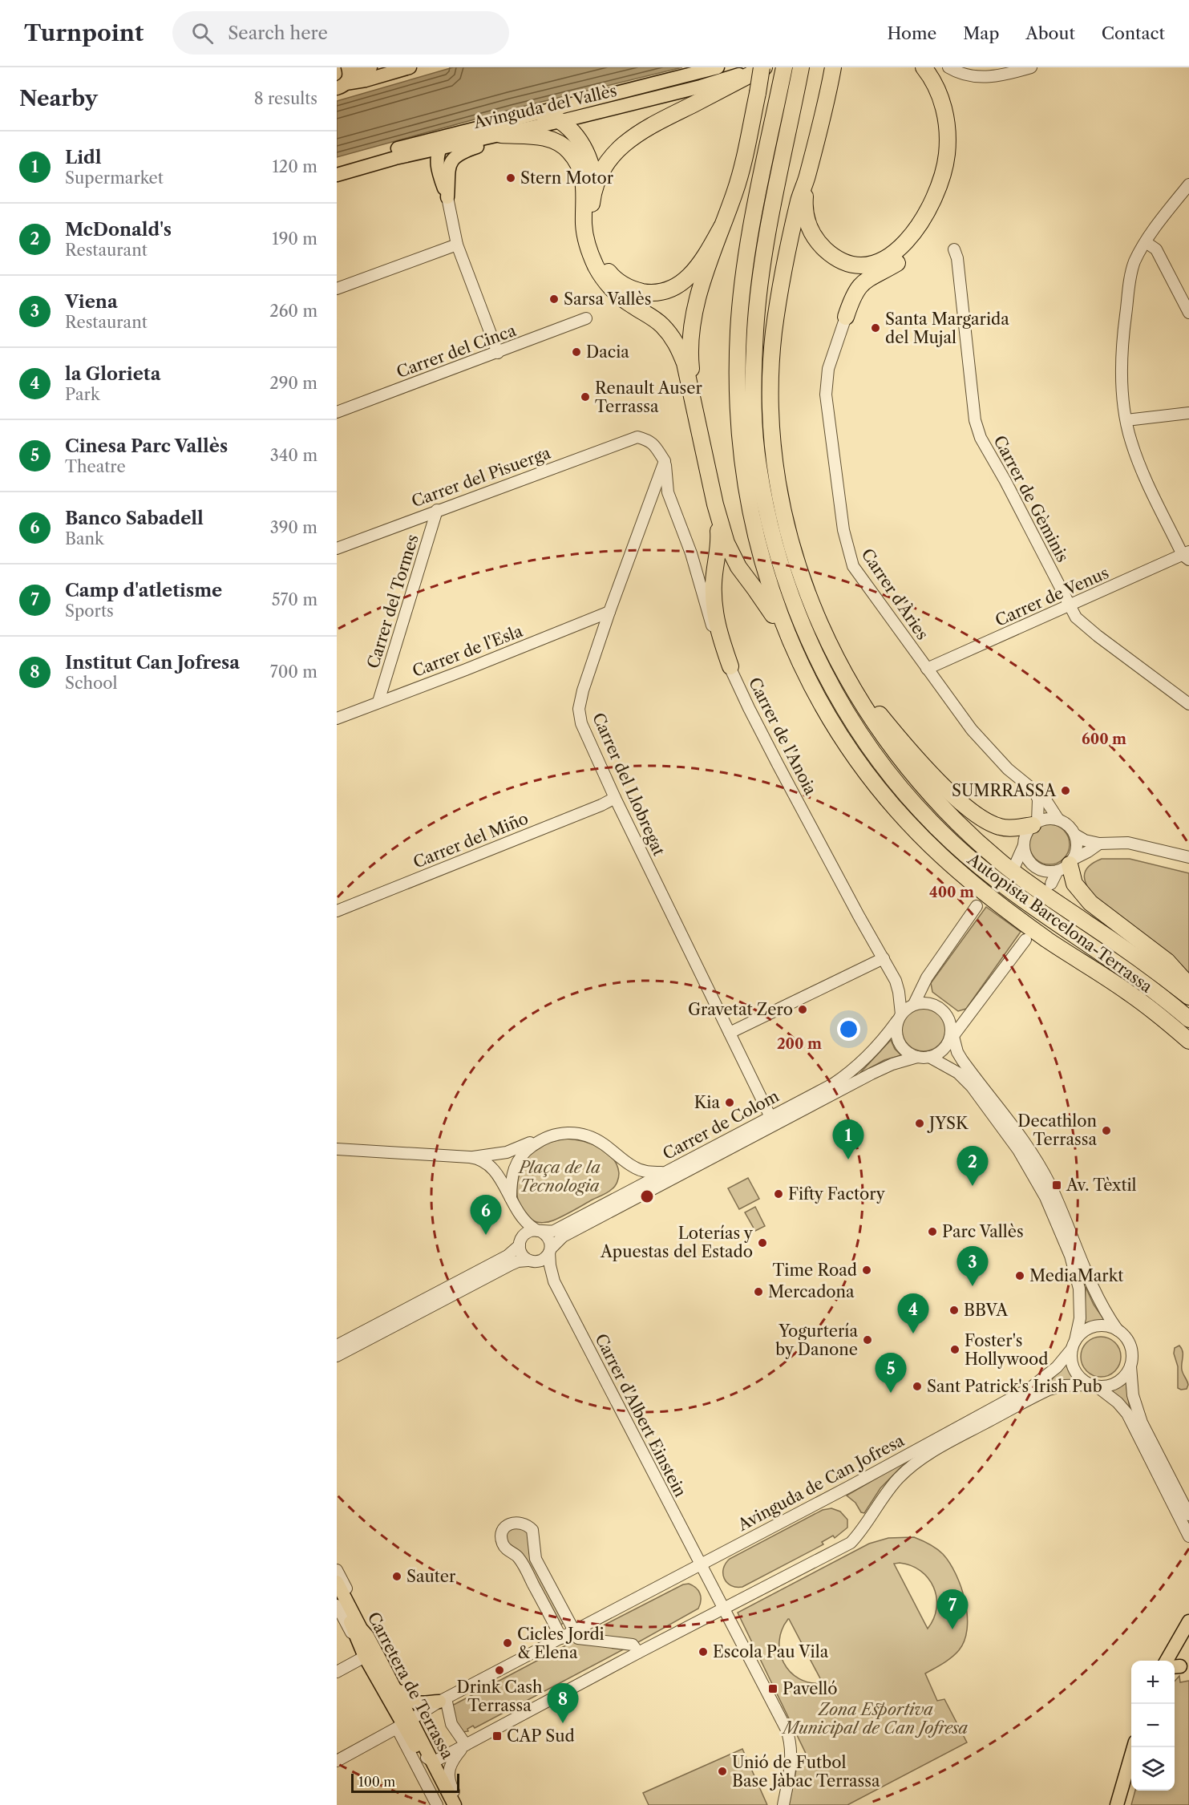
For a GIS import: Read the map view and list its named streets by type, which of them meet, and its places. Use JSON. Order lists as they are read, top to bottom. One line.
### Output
{"streets":{"highway":["Autopista Barcelona-Terrassa"],"main road":["Avinguda del Vallès","Carretera de Terrassa"],"street":["Carrer del Cinca","Carrer del Pisuerga","Carrer de Gèminis","Carrer d'Àries","Carrer de Venus","Carrer del Tormes","Carrer de l'Esla","Carrer de l'Anoia","Carrer del Llobregat","Carrer del Miño","Carrer de Colom","Carrer d'Albert Einstein","Avinguda de Can Jofresa"]},"crossings":[["Carrer del Pisuerga","Carrer del Tormes"],["Carrer del Pisuerga","Carrer de l'Anoia"],["Carrer del Pisuerga","Carrer del Llobregat"],["Carrer de Gèminis","Carrer de Venus"],["Carrer d'Àries","Carrer de Venus"],["Carrer del Tormes","Carrer de l'Esla"],["Carrer de l'Esla","Carrer del Llobregat"],["Carrer de l'Anoia","Carrer del Llobregat"],["Carrer de l'Anoia","Carrer de Colom"],["Carrer del Llobregat","Carrer del Miño"],["Carrer del Llobregat","Carrer de Colom"],["Carrer de Colom","Carrer d'Albert Einstein"],["Carrer d'Albert Einstein","Avinguda de Can Jofresa"],["Avinguda de Can Jofresa","Carretera de Terrassa"]],"parks":["Plaça de la Tecnologia","Zona Esportiva Municipal de Can Jofresa"],"places":{"other":["Stern Motor","Sarsa Vallès","Santa Margarida del Mujal","Dacia","Renault Auser Terrassa","SUMRRASSA","Gravetat Zero","Kia","JYSK","Decathlon Terrassa","Fifty Factory","Parc Vallès","Loterías y Apuestas del Estado","Time Road","MediaMarkt","Mercadona","BBVA","Yogurtería by Danone","Foster's Hollywood","Sant Patrick's Irish Pub","Sauter","Cicles Jordi & Elena","Escola Pau Vila","Drink Cash Terrassa","Unió de Futbol Base Jàbac Terrassa"],"transit":["Av. Tèxtil","Pavelló","CAP Sud"]},"scale_bar":"100 m","page":{"header":"Turnpoint","search":"Search here","nav":["Home","Map","About","Contact"],"heading":["Nearby","8 results"],"list":[{"mark":"1","name":"Lidl","note":"Supermarket","value":"120 m"},{"mark":"2","name":"McDonald's","note":"Restaurant","value":"190 m"},{"mark":"3","name":"Viena","note":"Restaurant","value":"260 m"},{"mark":"4","name":"la Glorieta","note":"Park","value":"290 m"},{"mark":"5","name":"Cinesa Parc Vallès","note":"Theatre","value":"340 m"},{"mark":"6","name":"Banco Sabadell","note":"Bank","value":"390 m"},{"mark":"7","name":"Camp d'atletisme","note":"Sports","value":"570 m"},{"mark":"8","name":"Institut Can Jofresa","note":"School","value":"700 m"}],"pins":["1","2","6","3","4","5","7","8"],"map_buttons":["+","−"],"scale":"100 m"},"rings":["600 m","400 m","200 m"]}
